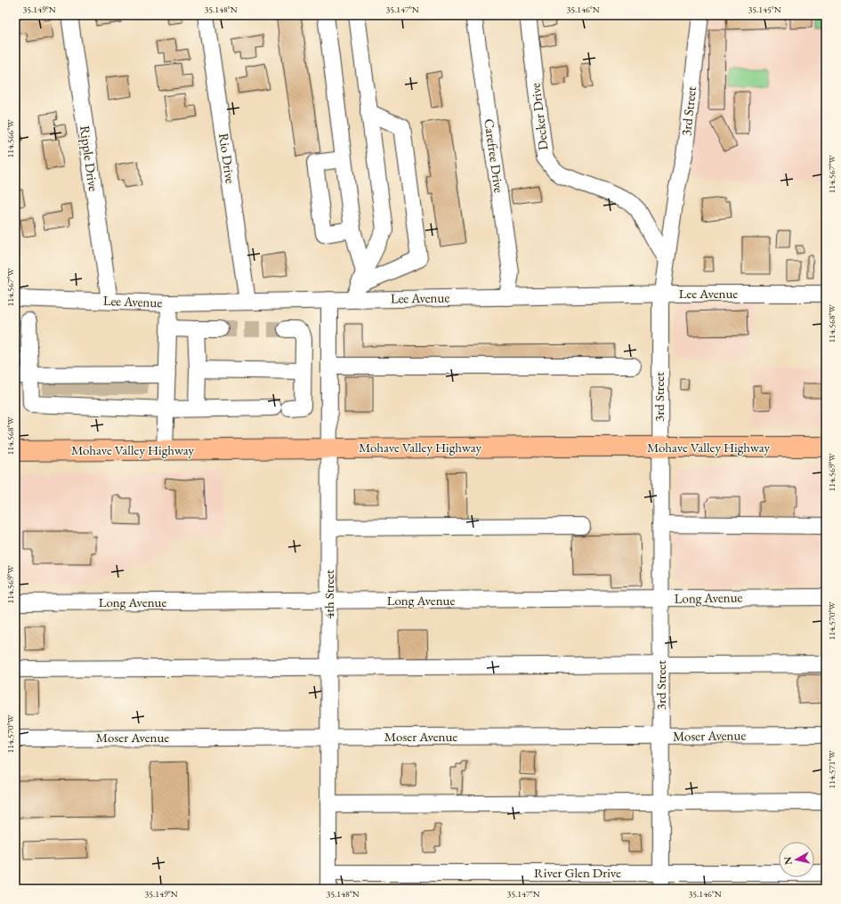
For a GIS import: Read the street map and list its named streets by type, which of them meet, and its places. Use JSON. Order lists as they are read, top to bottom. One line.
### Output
{"streets":{"highway":["Mohave Valley Highway"],"street":["3rd Street","Decker Drive","Carefree Drive","Ripple Drive","Rio Drive","Lee Avenue","4th Street","Long Avenue","Moser Avenue","River Glen Drive"]},"crossings":[["3rd Street","Decker Drive"],["3rd Street","Lee Avenue"],["3rd Street","Mohave Valley Highway"],["3rd Street","Long Avenue"],["3rd Street","Moser Avenue"],["3rd Street","River Glen Drive"],["Carefree Drive","Lee Avenue"],["Ripple Drive","Lee Avenue"],["Rio Drive","Lee Avenue"],["Lee Avenue","4th Street"],["Mohave Valley Highway","4th Street"],["4th Street","Long Avenue"],["4th Street","Moser Avenue"],["4th Street","River Glen Drive"]],"north":"left","coordinates":["35.149°N","35.148°N","35.147°N","35.146°N","35.145°N","114.566°W","114.567°W","114.568°W","114.569°W","114.570°W","114.571°W"]}
